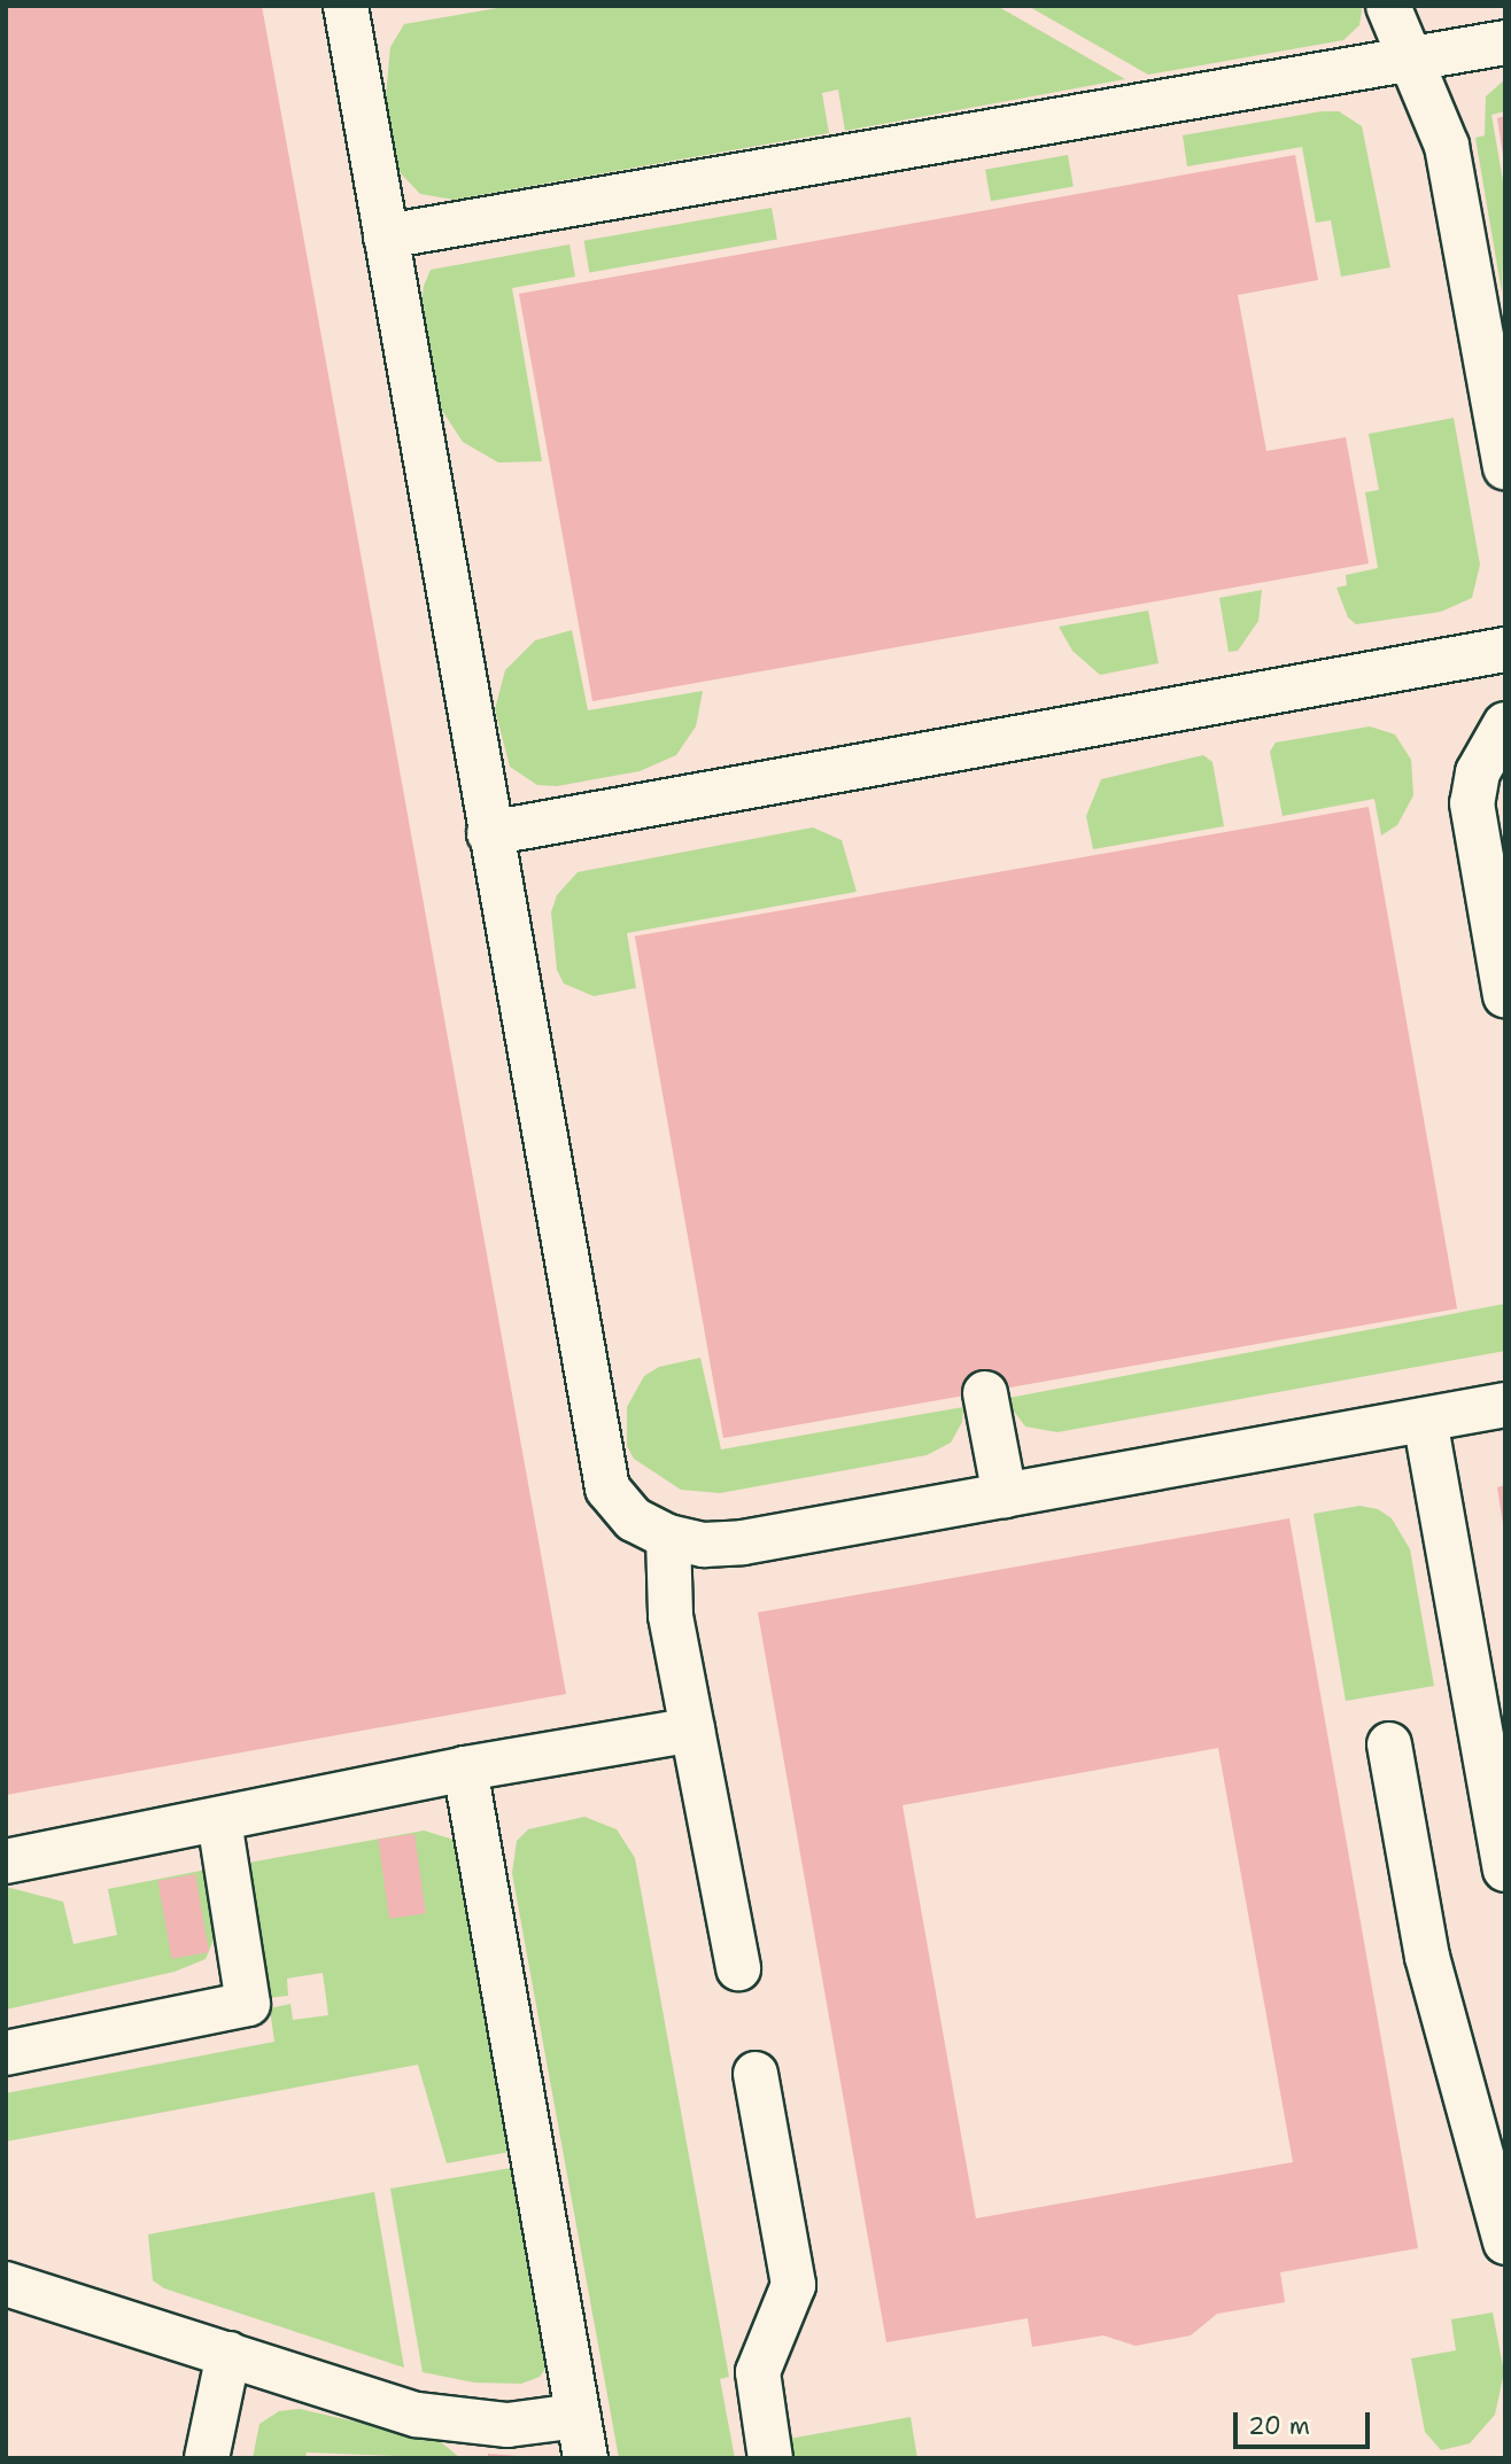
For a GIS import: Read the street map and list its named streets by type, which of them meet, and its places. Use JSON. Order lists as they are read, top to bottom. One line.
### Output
{"scale_bar":"20 m"}
